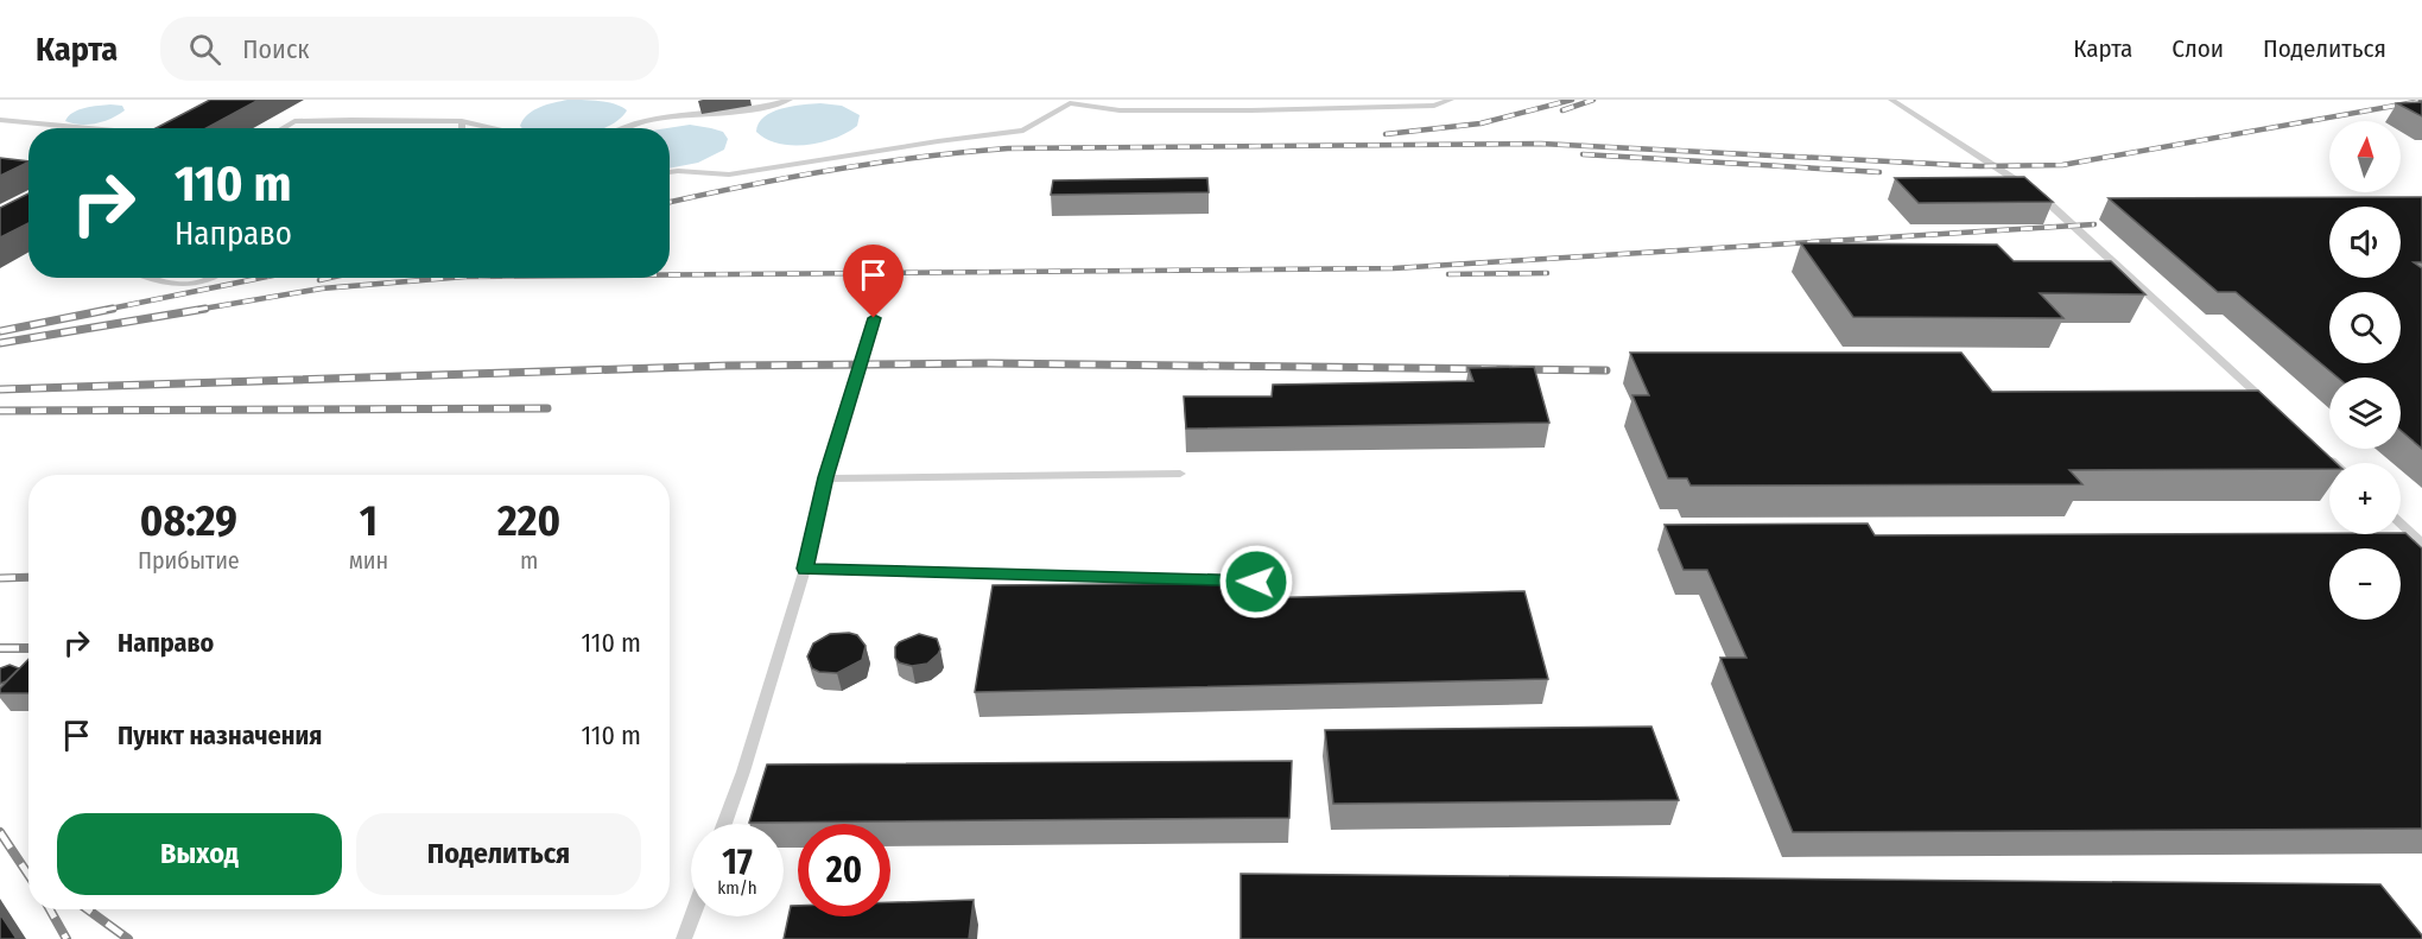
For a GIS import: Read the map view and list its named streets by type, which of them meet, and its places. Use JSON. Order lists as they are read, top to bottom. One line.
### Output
{"north":"top","page":{"header":"Карта","search":"Поиск","nav":["Карта","Слои","Поделиться"],"map_buttons":["+","−"],"turn":["110 m","Направо"],"eta":["08:29","Прибытие","1","мин","220","m"],"list":[{"name":"Направо","value":"110 m"},{"name":"Пункт назначения","value":"110 m"}],"buttons":["Выход","Поделиться"],"speed":"17 km/h","limit":"20"}}
